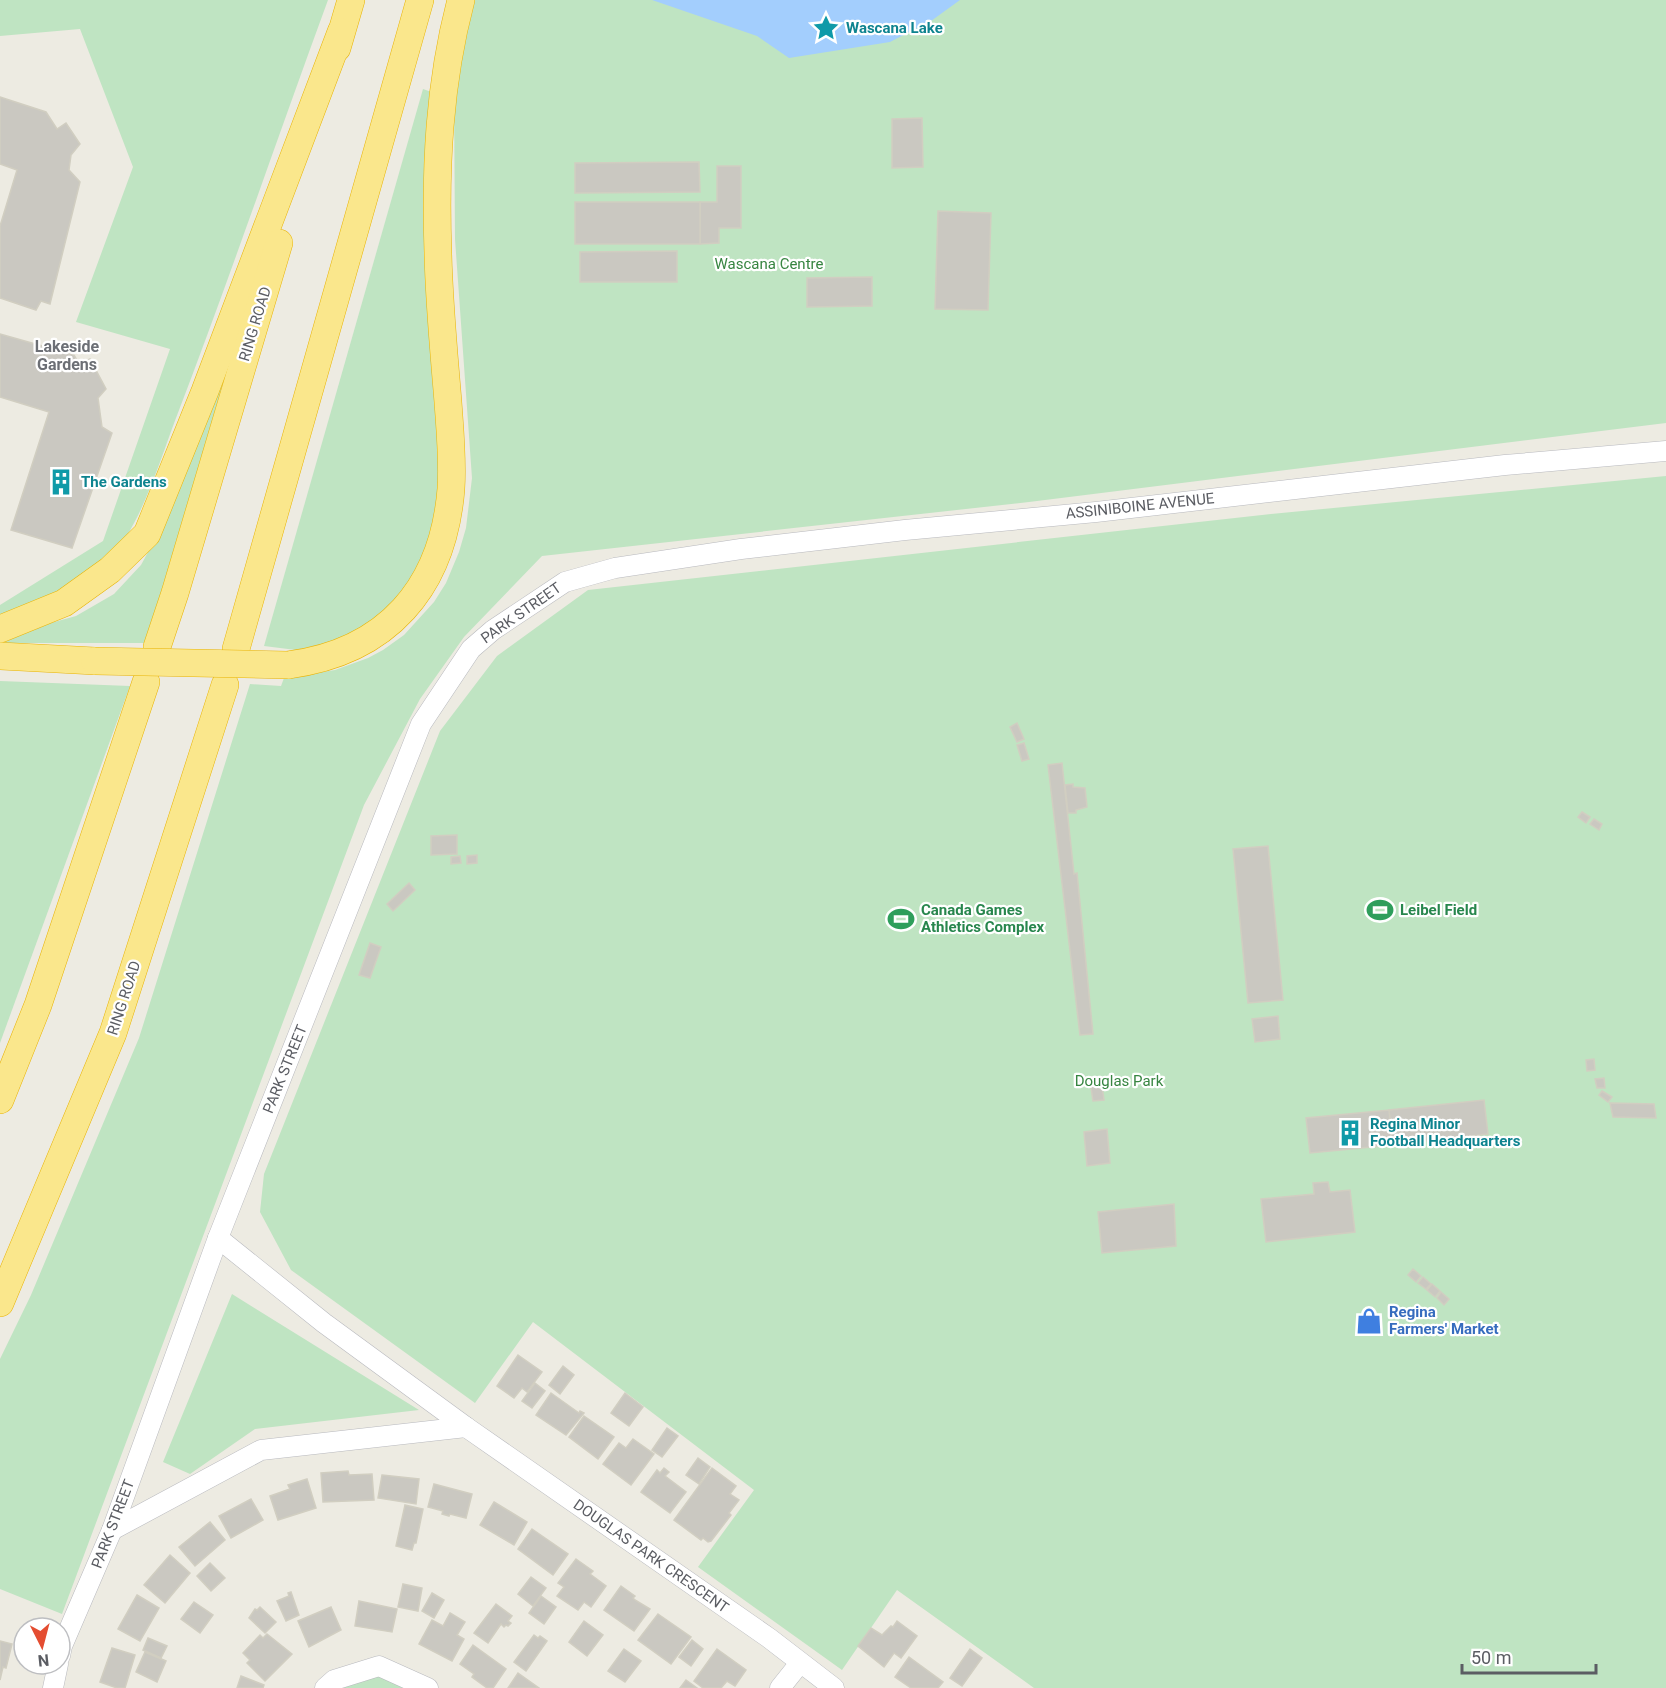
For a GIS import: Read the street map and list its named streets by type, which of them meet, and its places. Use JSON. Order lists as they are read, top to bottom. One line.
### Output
{"streets":{"highway":["RING ROAD"],"street":["ASSINIBOINE AVENUE","PARK STREET","DOUGLAS PARK CRESCENT"]},"crossings":[["ASSINIBOINE AVENUE","PARK STREET"],["PARK STREET","DOUGLAS PARK CRESCENT"]],"districts":["Lakeside Gardens"],"parks":["Wascana Centre","Douglas Park"],"places":{"place":["Wascana Lake"],"building":["The Gardens","Regina Minor Football Headquarters"],"sports":["Leibel Field","Canada Games Athletics Complex"],"shop":["Regina Farmers' Market"]},"scale_bar":"50 m","north":"bottom"}
